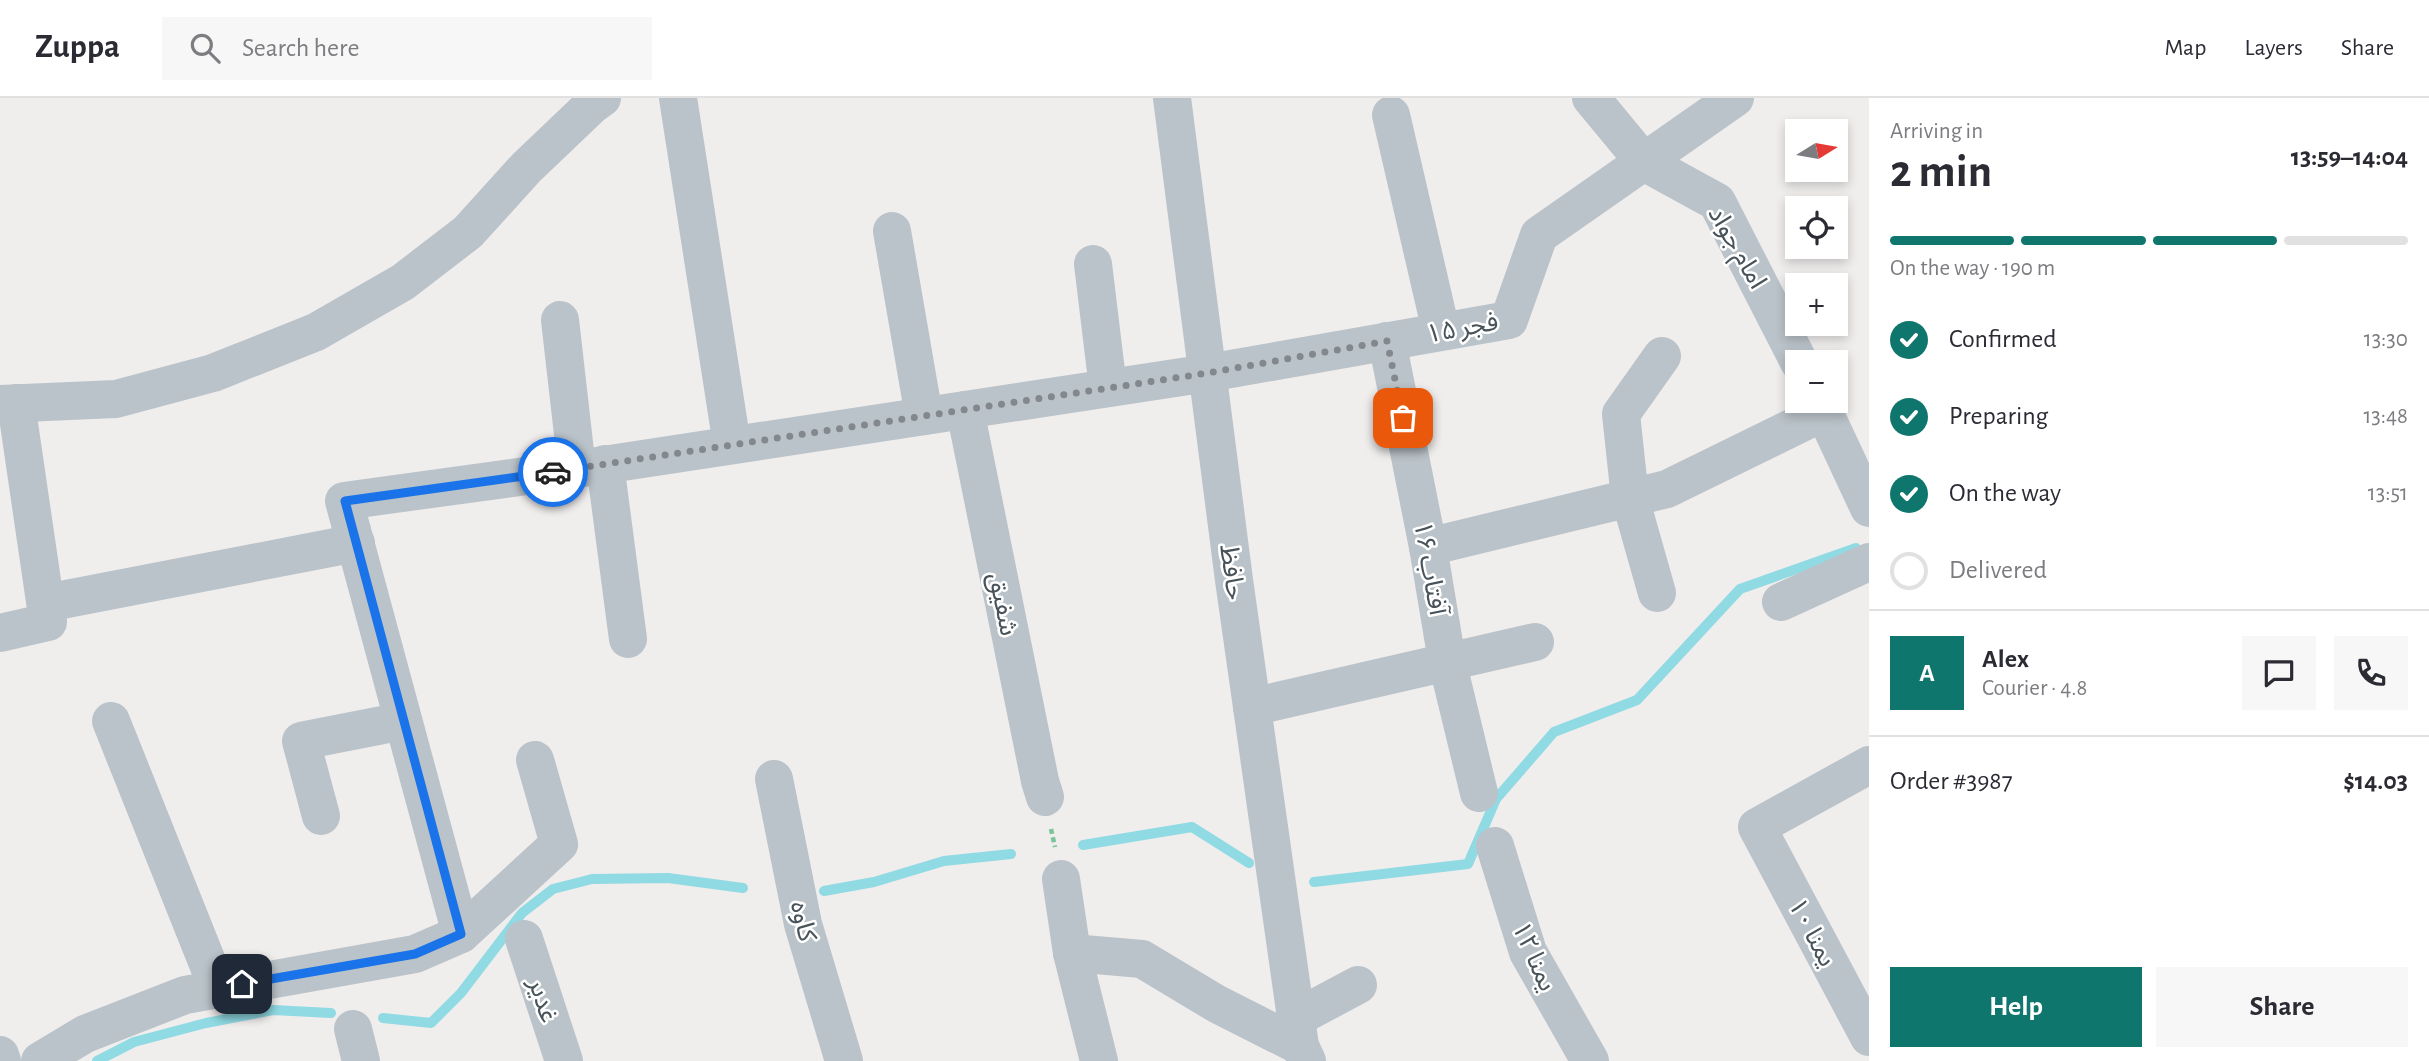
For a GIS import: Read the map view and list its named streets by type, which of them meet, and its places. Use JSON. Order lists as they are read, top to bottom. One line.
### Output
{"streets":{"street":["امام جواد","فجر ۱۵","آفتاب ۱۶","حافظ","شفیق","کاوه","یمنا ۱۰","یمنا ۱۲","غدیر"]},"crossings":[["امام جواد","فجر ۱۵"],["فجر ۱۵","آفتاب ۱۶"],["فجر ۱۵","حافظ"],["فجر ۱۵","شفیق"]],"north":"right","page":{"header":"Zuppa","search":"Search here","nav":["Map","Layers","Share"],"heading":["2 min","Arriving in","13:59–14:04"],"panel":["Alex","Courier · 4.8","Order #3987","$14.03"],"map_buttons":["+","−"],"bar":"On the way · 190 m","list":[["Confirmed","13:30"],["Preparing","13:48"],["On the way","13:51"],"Delivered"],"round":"A","buttons":["Help","Share"]}}
